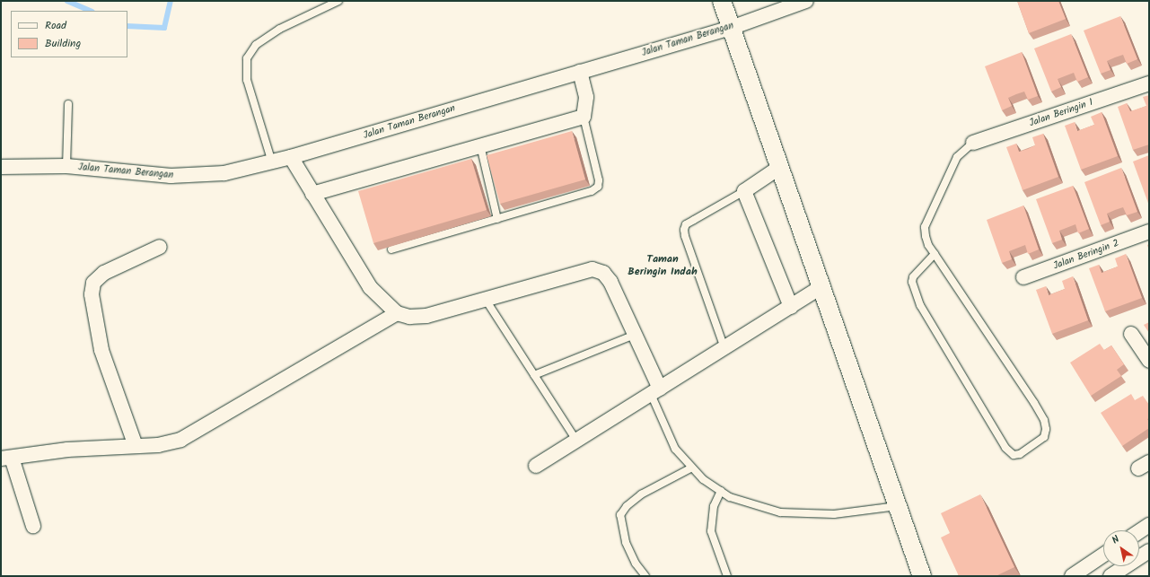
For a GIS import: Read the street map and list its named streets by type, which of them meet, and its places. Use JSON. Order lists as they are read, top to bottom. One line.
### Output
{"streets":{"street":["Jalan Taman Berangan","Jalan Beringin 1","Jalan Beringin 2"]},"districts":["Taman Beringin Indah"],"legend":["Road","Building"],"north":"top left"}
